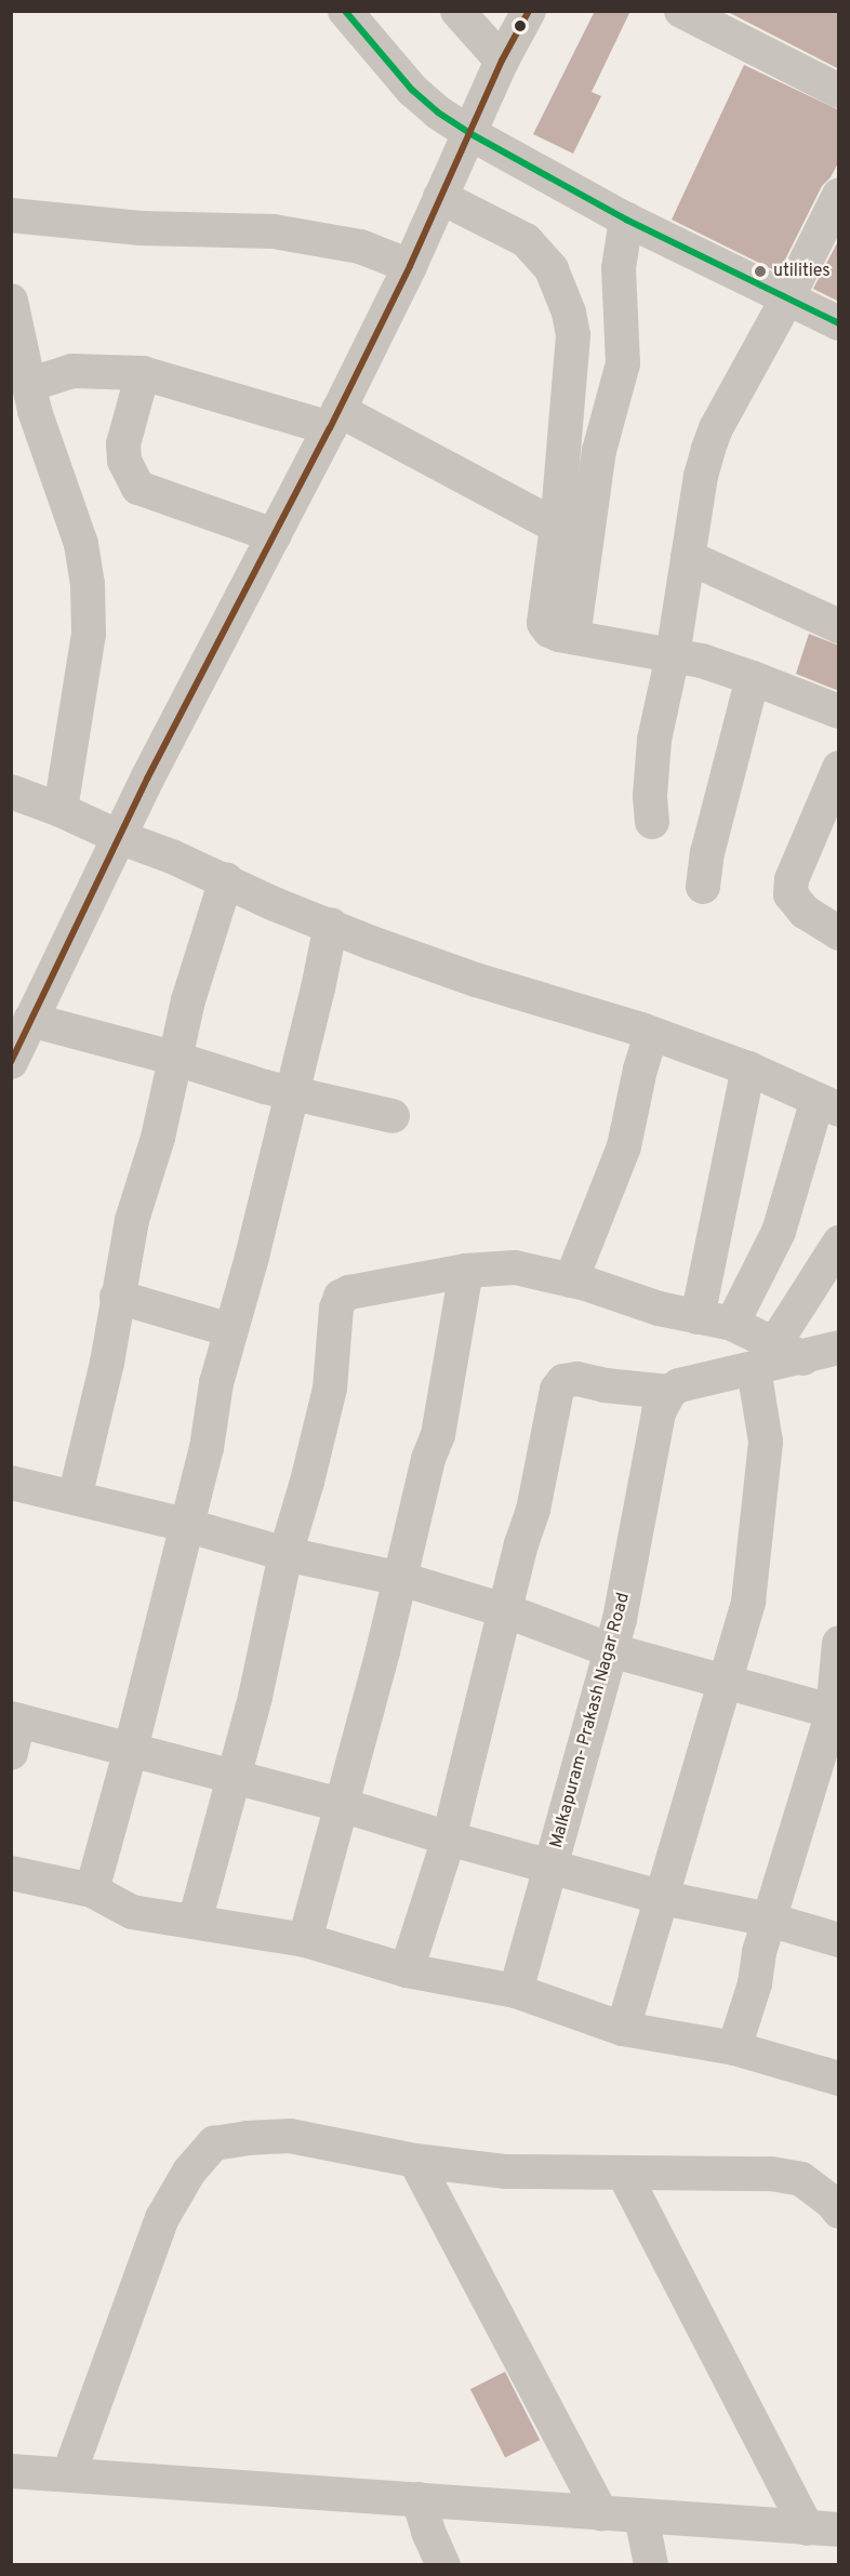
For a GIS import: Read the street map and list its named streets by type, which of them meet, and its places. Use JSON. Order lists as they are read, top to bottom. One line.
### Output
{"streets":{"street":["Malkapuram- Prakash Nagar Road"]},"places":["utilities"]}
